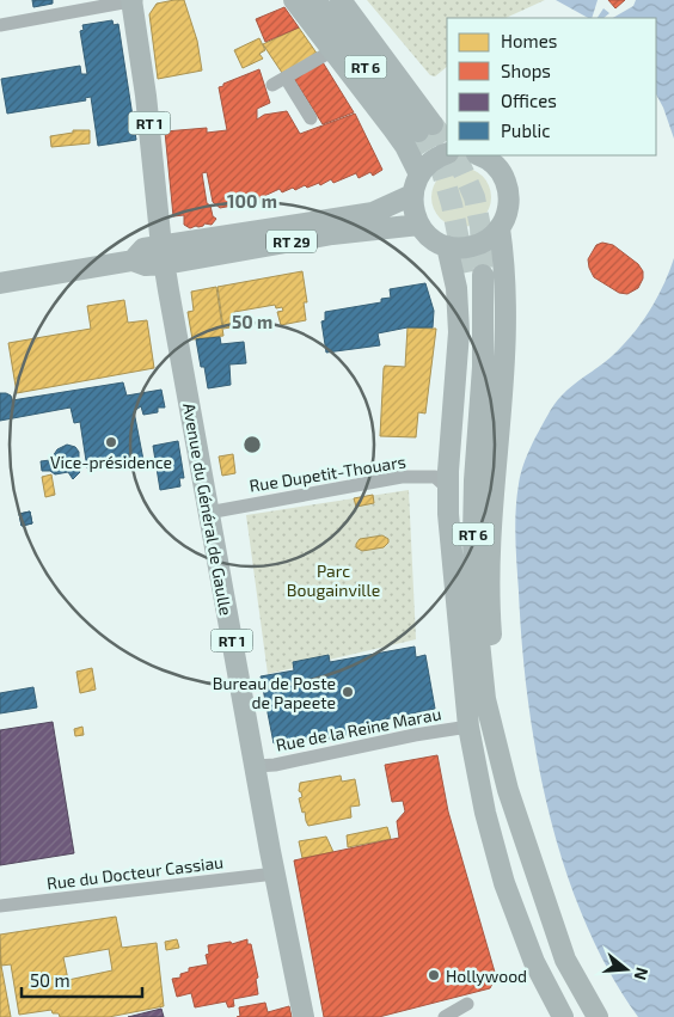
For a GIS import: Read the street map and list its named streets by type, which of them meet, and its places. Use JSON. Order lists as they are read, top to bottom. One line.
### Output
{"streets":{"main road":["RT 6","RT 1","RT 29","Avenue du Général de Gaulle"],"street":["Rue Dupetit-Thouars","Rue de la Reine Marau","Rue du Docteur Cassiau"]},"crossings":[["RT 6","Rue de la Reine Marau"],["RT 1","RT 29"],["RT 1","Avenue du Général de Gaulle"],["RT 29","Avenue du Général de Gaulle"],["Rue Dupetit-Thouars","Avenue du Général de Gaulle"],["Avenue du Général de Gaulle","Rue de la Reine Marau"],["Avenue du Général de Gaulle","Rue du Docteur Cassiau"]],"parks":["Parc Bougainville"],"places":["Vice-présidence","Bureau de Poste de Papeete","Hollywood"],"legend":["Homes","Shops","Offices","Public"],"scale_bar":"50 m","north":"right","rings":["100 m","50 m"]}
